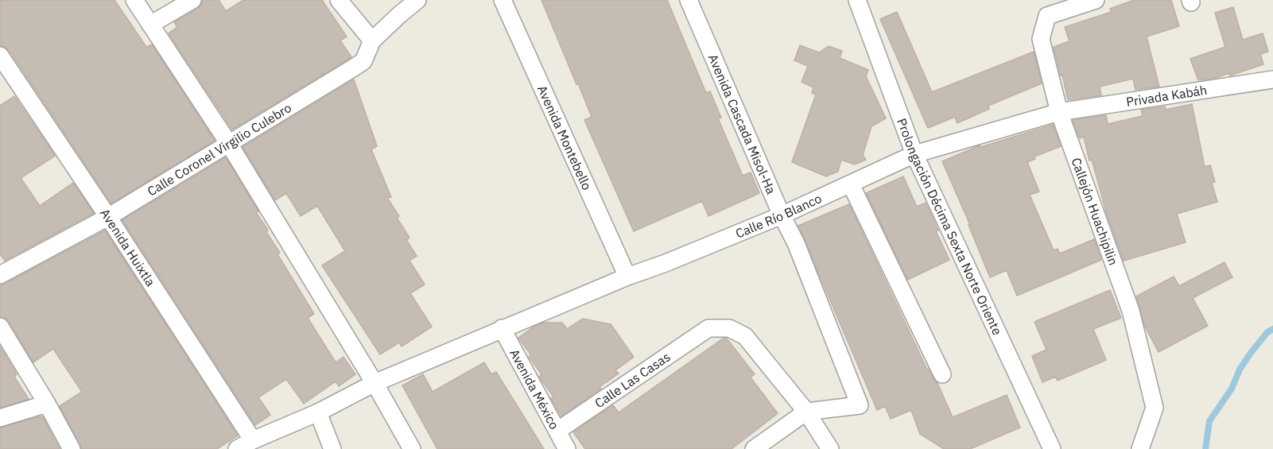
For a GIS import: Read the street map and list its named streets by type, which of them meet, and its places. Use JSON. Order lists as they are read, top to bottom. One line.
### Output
{"streets":{"street":["Privada Kabáh","Avenida Cascada Misol-Ha","Avenida Montebello","Calle Coronel Virgilio Culebro","Callejón Huachipilin","Calle Río Blanco","Prolongación Décima Sexta Norte Oriente","Avenida Huixtla","Calle Las Casas","Avenida México"]},"crossings":[["Privada Kabáh","Callejón Huachipilin"],["Privada Kabáh","Calle Río Blanco"],["Avenida Cascada Misol-Ha","Calle Río Blanco"],["Avenida Cascada Misol-Ha","Calle Las Casas"],["Avenida Montebello","Calle Río Blanco"],["Calle Coronel Virgilio Culebro","Avenida Huixtla"],["Callejón Huachipilin","Calle Río Blanco"],["Calle Río Blanco","Prolongación Décima Sexta Norte Oriente"],["Calle Río Blanco","Avenida México"],["Calle Las Casas","Avenida México"]]}
